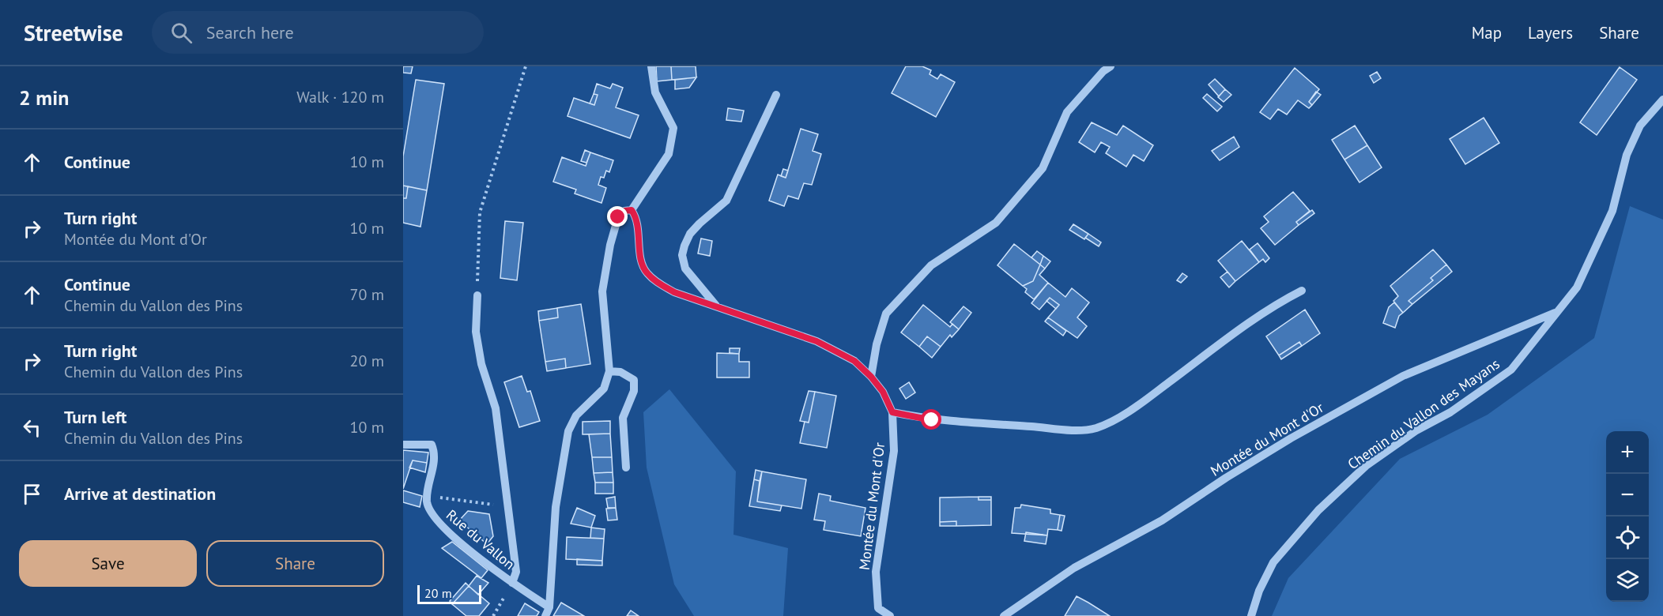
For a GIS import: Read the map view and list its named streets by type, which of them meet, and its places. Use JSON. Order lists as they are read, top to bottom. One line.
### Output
{"streets":{"street":["Chemin du Vallon des Mayans","Montée du Mont d'Or","Rue du Vallon"]},"crossings":[["Chemin du Vallon des Mayans","Montée du Mont d'Or"]],"scale_bar":"20 m","page":{"header":"Streetwise","search":"Search here","nav":["Map","Layers","Share"],"heading":["2 min","Walk · 120 m"],"list":[["Continue","10 m"],["Turn right","Montée du Mont d'Or","10 m"],["Continue","Chemin du Vallon des Pins","70 m"],["Turn right","Chemin du Vallon des Pins","20 m"],["Turn left","Chemin du Vallon des Pins","10 m"],"Arrive at destination"],"map_buttons":["+","−"],"buttons":["Save","Share"],"scale":"20 m"}}
